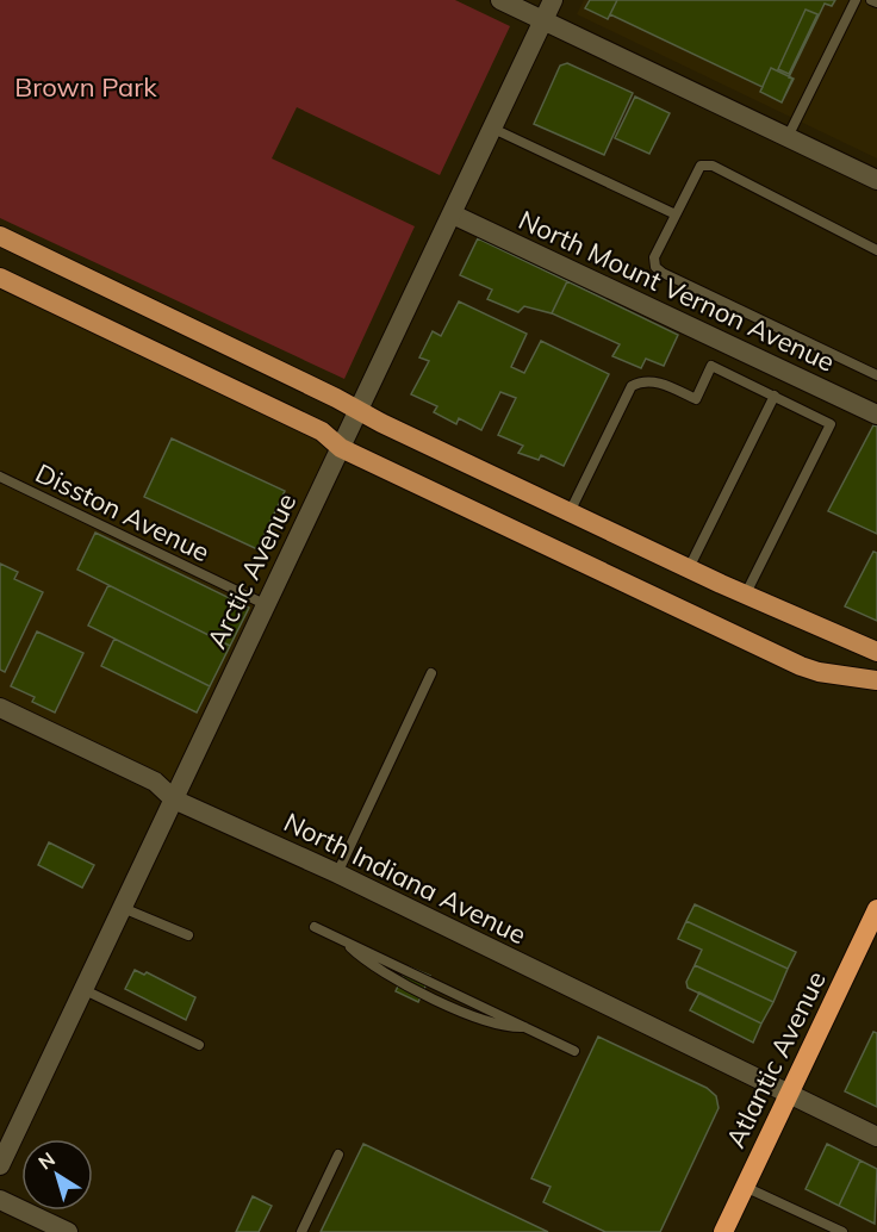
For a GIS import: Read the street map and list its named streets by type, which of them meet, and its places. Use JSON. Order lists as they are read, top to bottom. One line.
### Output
{"streets":{"highway":["Atlantic Avenue"],"street":["North Mount Vernon Avenue","Arctic Avenue","North Indiana Avenue"],"lane":["Disston Avenue"]},"crossings":[["North Mount Vernon Avenue","Arctic Avenue"],["Disston Avenue","Arctic Avenue"],["Arctic Avenue","North Indiana Avenue"],["North Indiana Avenue","Atlantic Avenue"]],"parks":["Brown Park"],"north":"top left"}
